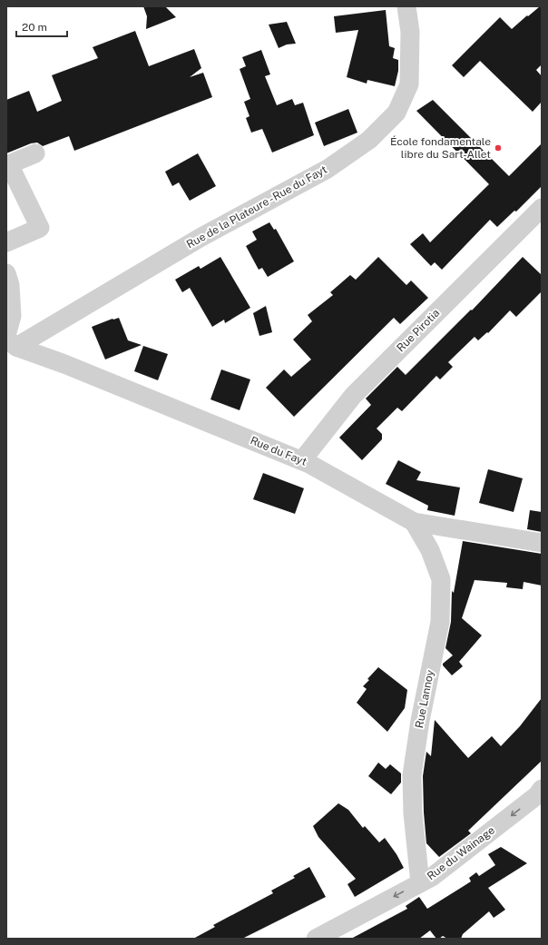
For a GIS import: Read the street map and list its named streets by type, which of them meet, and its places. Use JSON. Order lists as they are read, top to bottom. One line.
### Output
{"streets":{"street":["Rue de la Plateure - Rue du Fayt","Rue Pirotia","Rue du Fayt","Rue Lannoy","Rue du Wainage"]},"crossings":[["Rue de la Plateure - Rue du Fayt","Rue du Fayt"],["Rue Pirotia","Rue du Fayt"],["Rue du Fayt","Rue Lannoy"],["Rue Lannoy","Rue du Wainage"]],"one_way":["Rue du Wainage"],"places":["École fondamentale libre du Sart-Allet"],"scale_bar":"20 m"}
